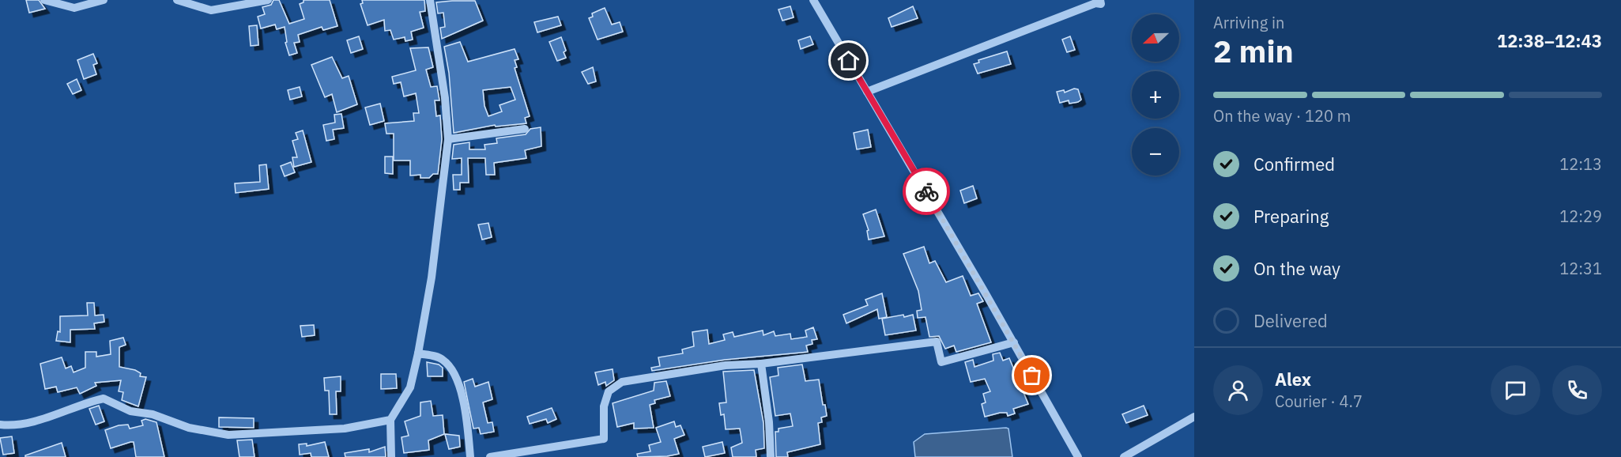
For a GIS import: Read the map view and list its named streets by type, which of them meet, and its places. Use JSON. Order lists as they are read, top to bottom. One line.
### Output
{"north":"left","page":{"heading":["2 min","Arriving in","12:38–12:43"],"panel":["Alex","Courier · 4.7"],"map_buttons":["+","−"],"bar":"On the way · 120 m","list":[["Confirmed","12:13"],["Preparing","12:29"],["On the way","12:31"],"Delivered"]}}
